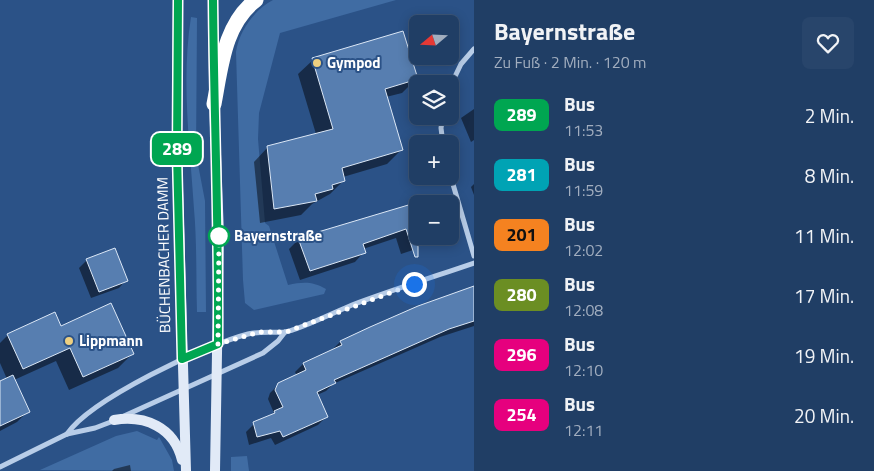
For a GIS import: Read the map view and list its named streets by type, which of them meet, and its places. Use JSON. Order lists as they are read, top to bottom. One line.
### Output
{"streets":{"main road":["BÜCHENBACHER DAMM"]},"places":["Gympod","Bayernstraße","Lippmann"],"lines":["bus line 289"],"north":"left","page":{"on_map":"289","heading":["Bayernstraße","Zu Fuß · 2 Min. · 120 m"],"map_buttons":["+","−"],"list":[{"mark":"289","name":"Bus","note":"11:53","value":"2 Min."},{"mark":"281","name":"Bus","note":"11:59","value":"8 Min."},{"mark":"201","name":"Bus","note":"12:02","value":"11 Min."},{"mark":"280","name":"Bus","note":"12:08","value":"17 Min."},{"mark":"296","name":"Bus","note":"12:10","value":"19 Min."},{"mark":"254","name":"Bus","note":"12:11","value":"20 Min."}]}}
